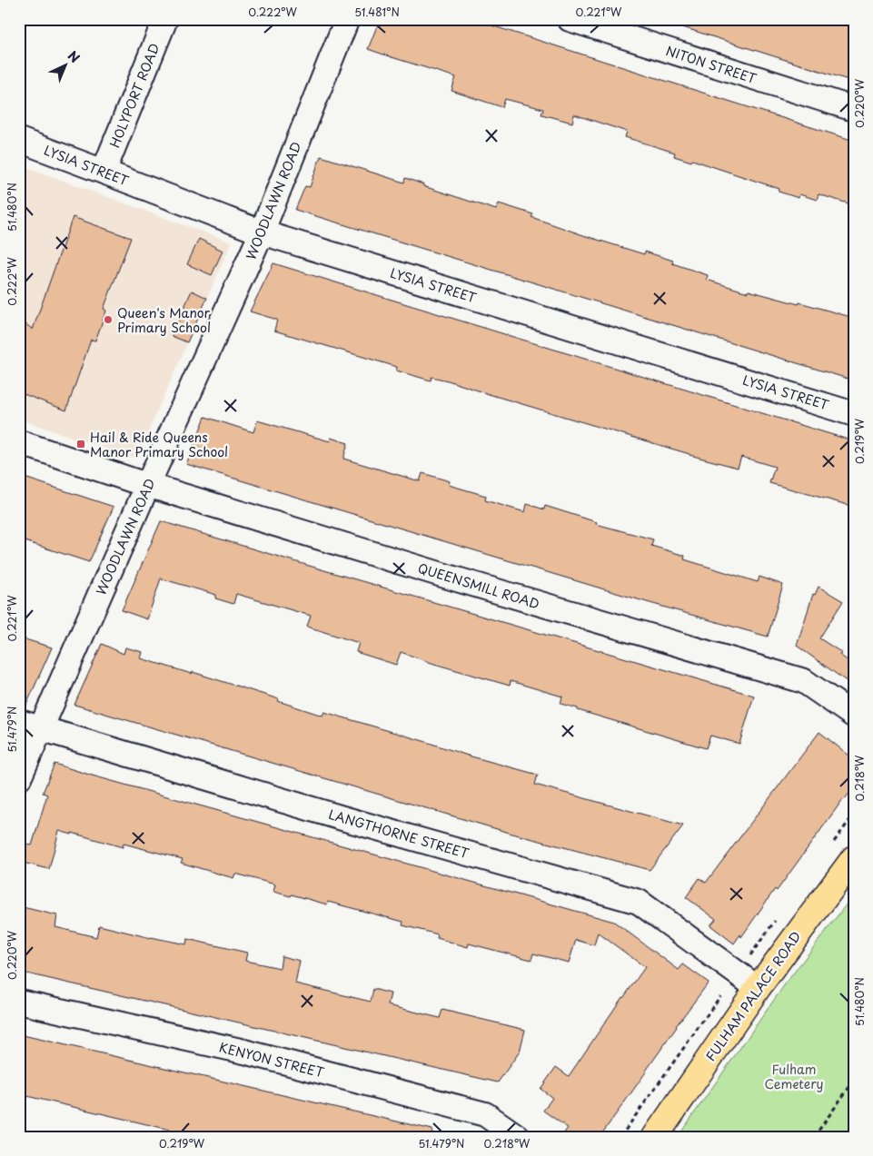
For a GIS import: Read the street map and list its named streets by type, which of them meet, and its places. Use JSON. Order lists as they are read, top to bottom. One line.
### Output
{"streets":{"main road":["FULHAM PALACE ROAD"],"street":["NITON STREET","HOLYPORT ROAD","LYSIA STREET","WOODLAWN ROAD","QUEENSMILL ROAD","LANGTHORNE STREET","KENYON STREET"]},"crossings":[["HOLYPORT ROAD","LYSIA STREET"],["LYSIA STREET","WOODLAWN ROAD"],["WOODLAWN ROAD","QUEENSMILL ROAD"],["WOODLAWN ROAD","LANGTHORNE STREET"],["LANGTHORNE STREET","FULHAM PALACE ROAD"]],"parks":["Fulham Cemetery"],"places":{"other":["Queen's Manor Primary School"],"transit":["Hail & Ride Queens Manor Primary School"]},"north":"top right","coordinates":["0.222°W","51.481°N","0.221°W","0.220°W","51.480°N","0.219°W","51.479°N","0.218°W"]}
